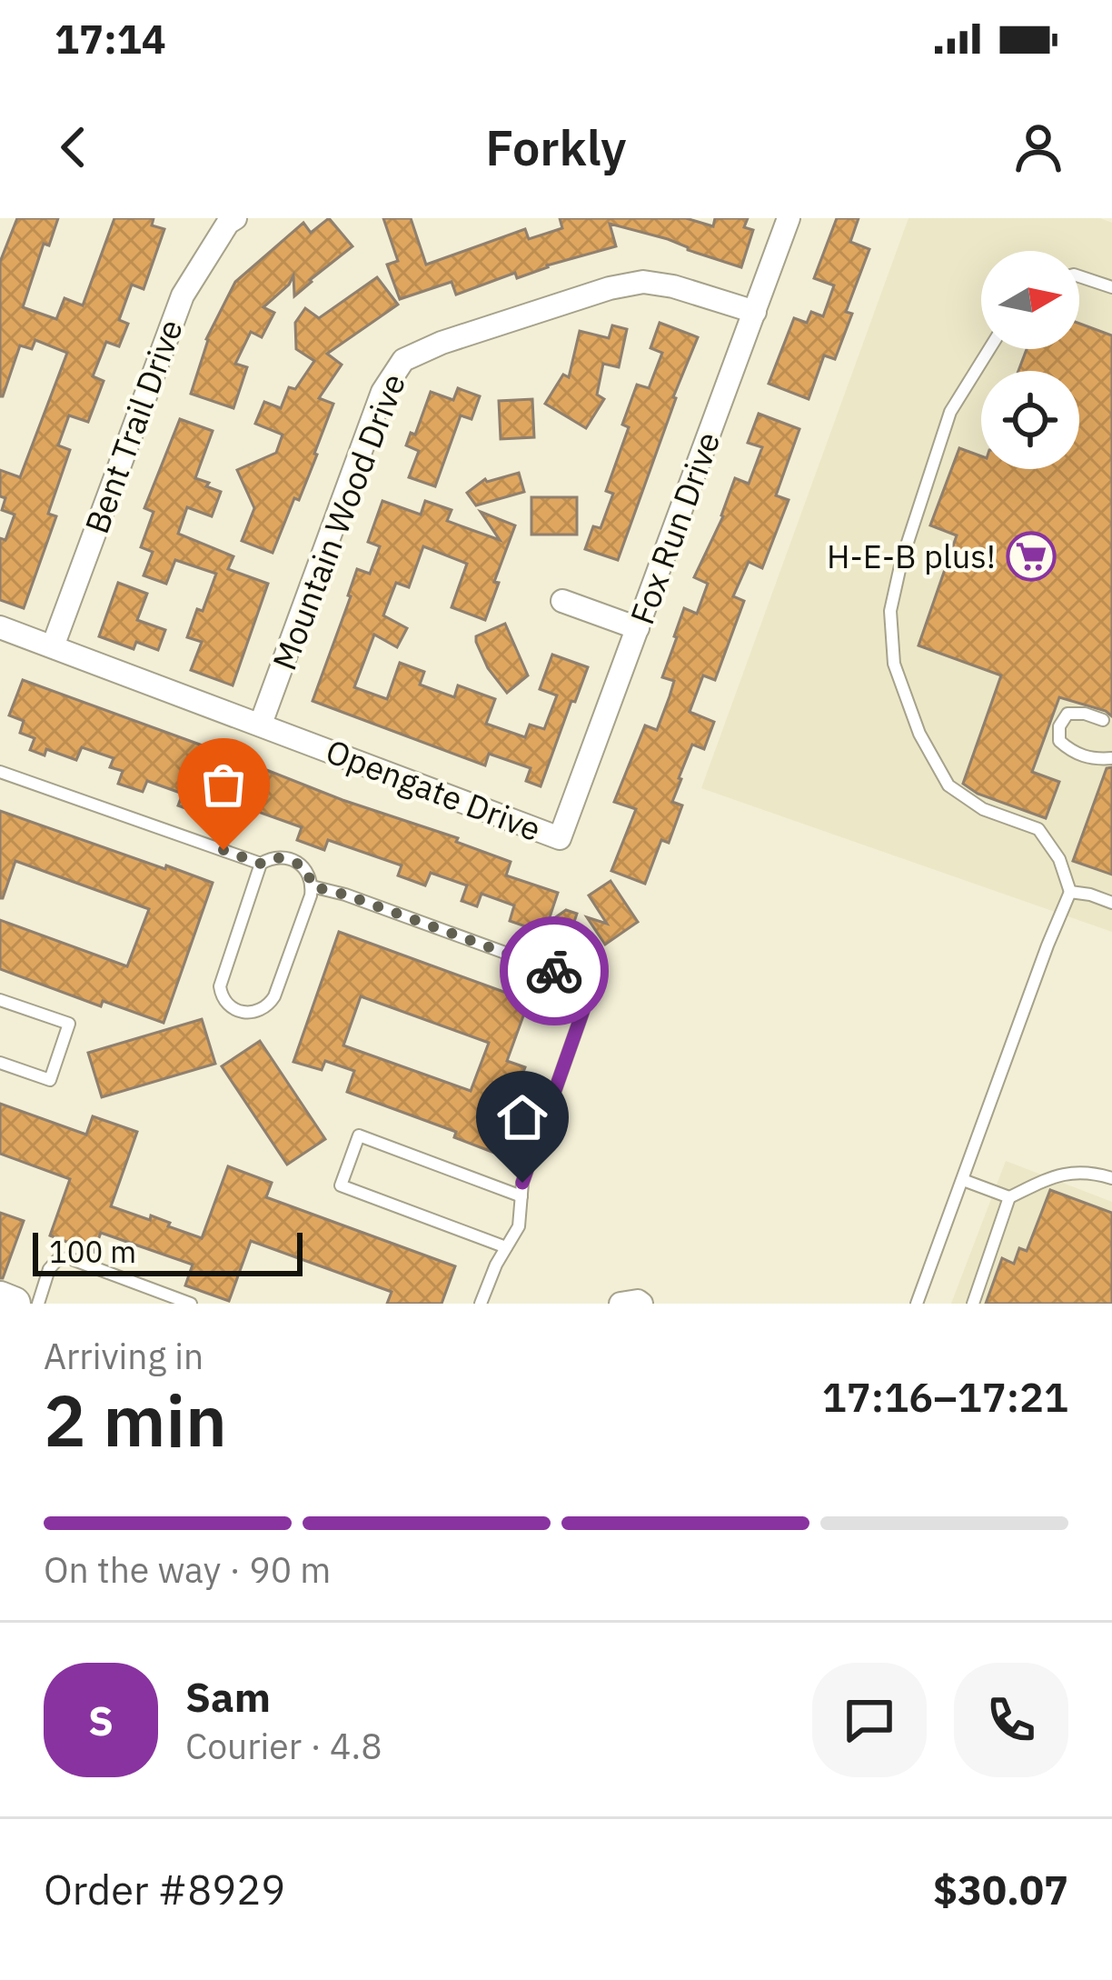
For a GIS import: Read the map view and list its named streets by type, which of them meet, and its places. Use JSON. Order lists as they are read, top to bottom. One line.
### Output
{"streets":{"street":["Bent Trail Drive","Mountain Wood Drive","Fox Run Drive","Opengate Drive"]},"crossings":[["Bent Trail Drive","Opengate Drive"],["Mountain Wood Drive","Fox Run Drive"],["Mountain Wood Drive","Opengate Drive"],["Fox Run Drive","Opengate Drive"]],"places":{"supermarket":["H-E-B plus!"]},"scale_bar":"100 m","north":"right","page":{"status":"17:14","header":"Forkly","scale":"100 m","heading":["2 min","Arriving in","17:16–17:21"],"panel":["Sam","Courier · 4.8","Order #8929","$30.07"],"bar":"On the way · 90 m","round":"S"}}
